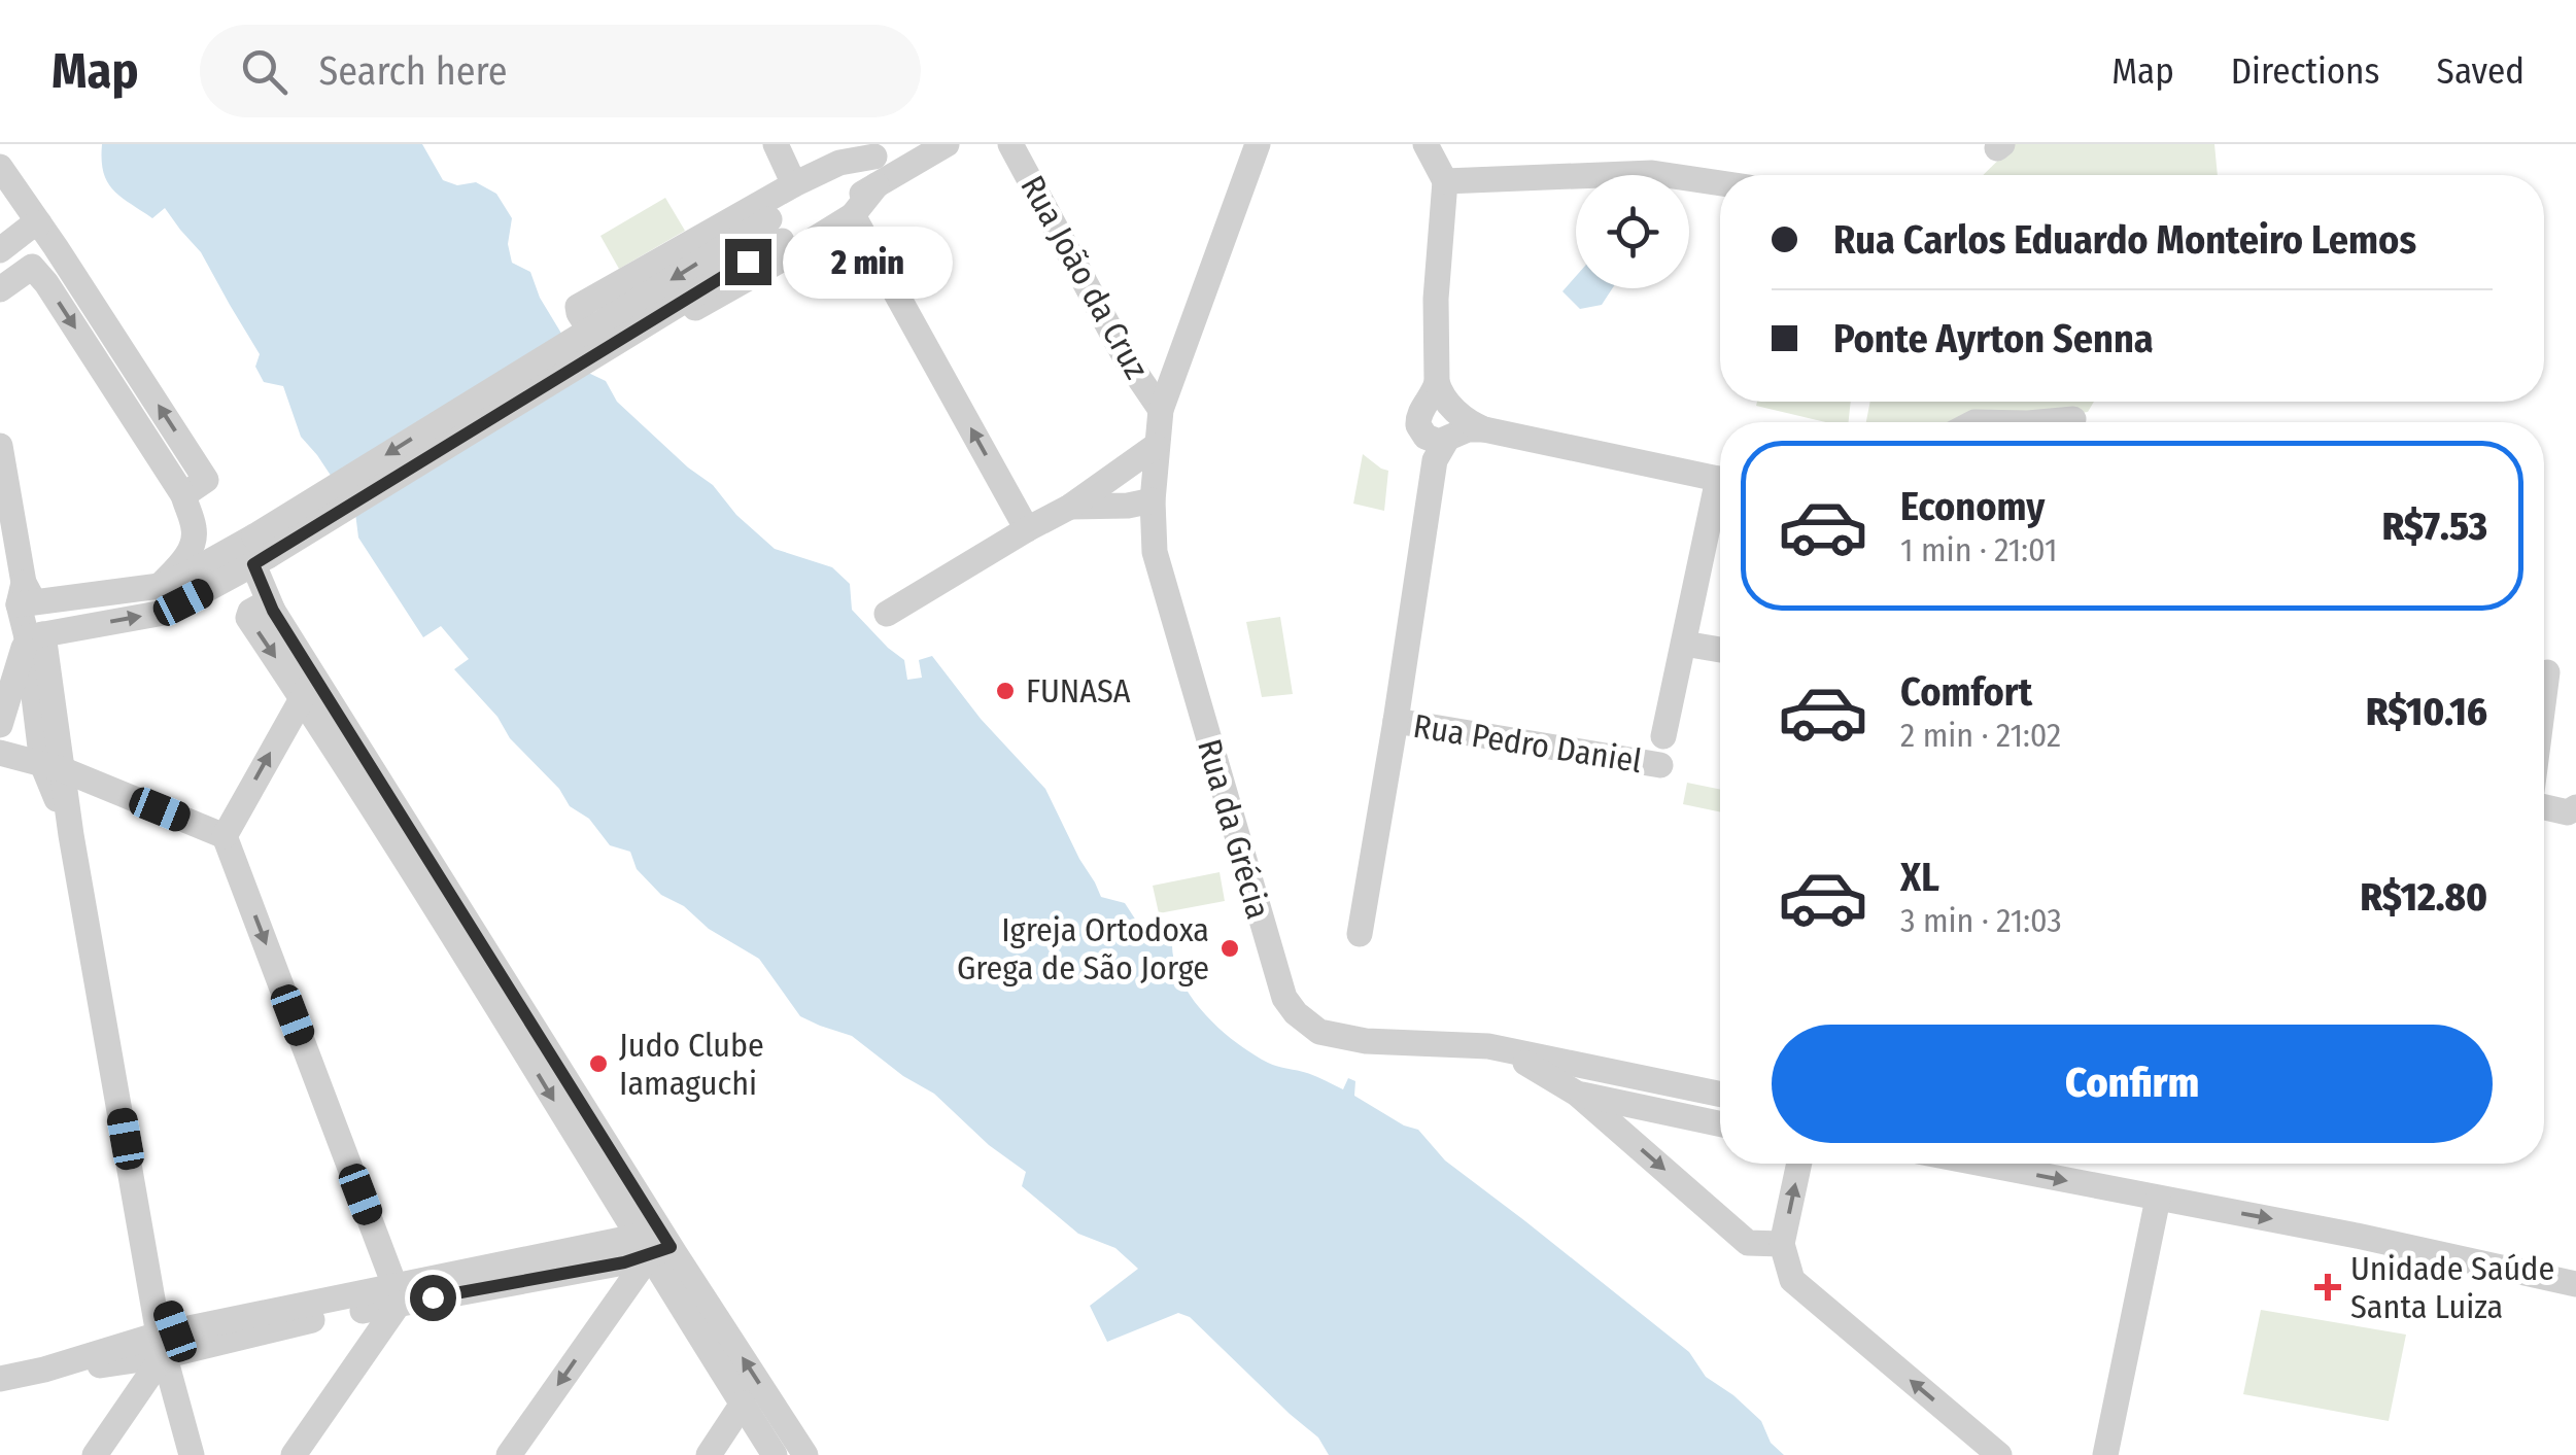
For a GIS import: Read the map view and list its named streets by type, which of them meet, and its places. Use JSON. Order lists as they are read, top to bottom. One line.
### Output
{"streets":{"street":["Rua João da Cruz","Rua Pedro Daniel","Rua da Grécia"]},"crossings":[["Rua João da Cruz","Rua da Grécia"]],"places":{"other":["FUNASA","Igreja Ortodoxa Grega de São Jorge","Judo Clube Iamaguchi"],"health":["Unidade Saúde Santa Luiza"]},"page":{"header":"Map","search":"Search here","nav":["Map","Directions","Saved"],"banner":["Rua Carlos Eduardo Monteiro Lemos","Ponte Ayrton Senna"],"bubble":"2 min","list":[{"name":"Economy","note":"1 min · 21:01","value":"R$7.53"},{"name":"Comfort","note":"2 min · 21:02","value":"R$10.16"},{"name":"XL","note":"3 min · 21:03","value":"R$12.80"}],"buttons":"Confirm"}}
